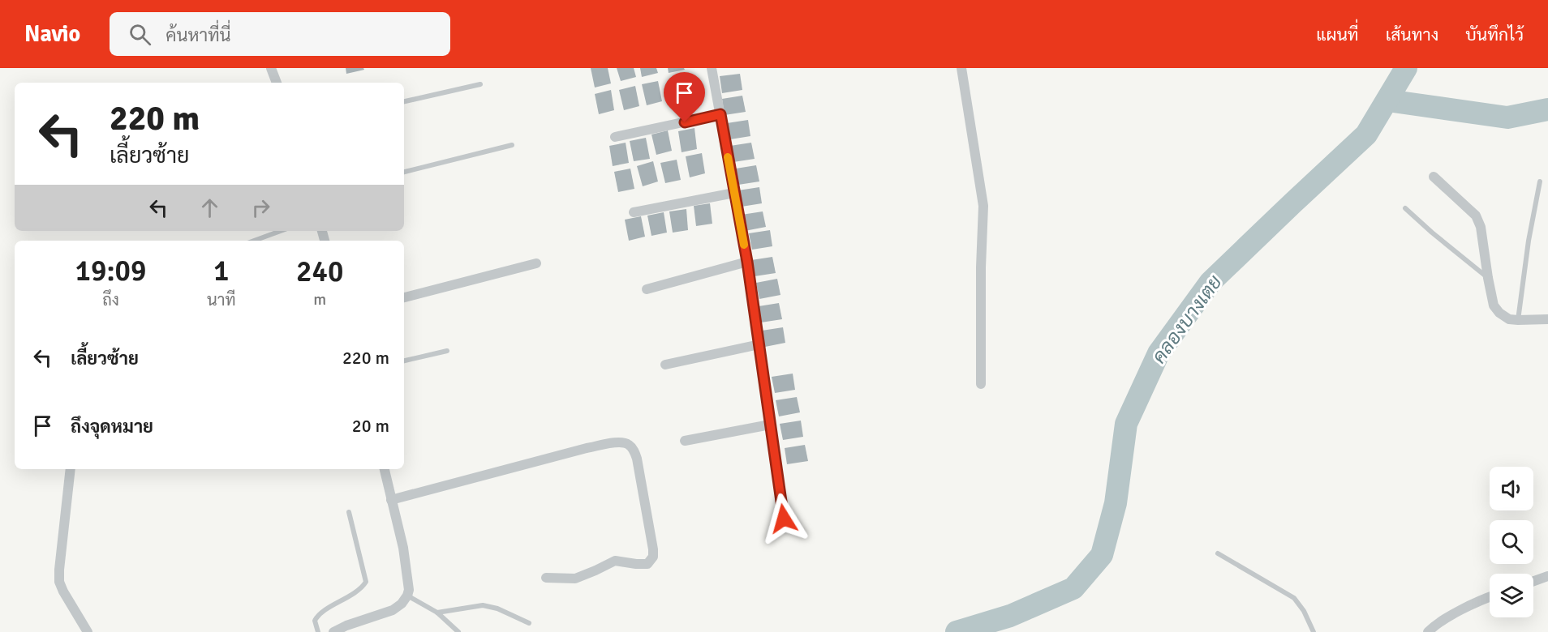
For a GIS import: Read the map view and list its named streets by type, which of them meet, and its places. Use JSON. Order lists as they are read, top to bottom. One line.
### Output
{"water":["คลองบางเตย"],"page":{"header":"Navio","search":"ค้นหาที่นี่","nav":["แผนที่","เส้นทาง","บันทึกไว้"],"turn":["220 m","เลี้ยวซ้าย"],"eta":["19:09","ถึง","1","นาที","240","m"],"list":[{"name":"เลี้ยวซ้าย","value":"220 m"},{"name":"ถึงจุดหมาย","value":"20 m"}]}}
